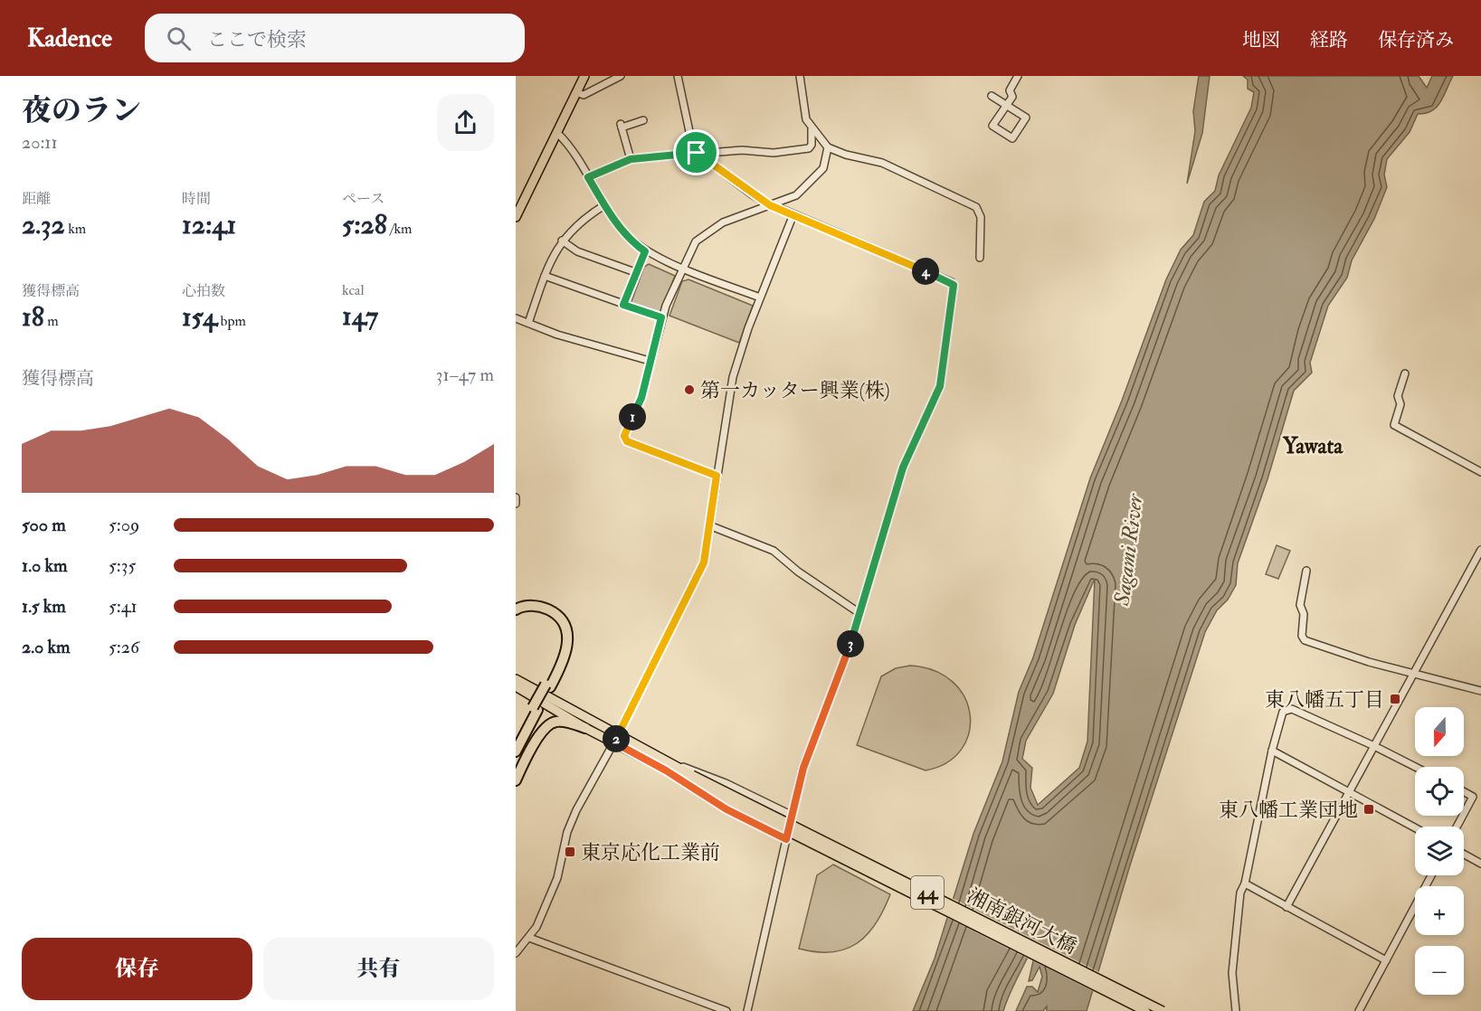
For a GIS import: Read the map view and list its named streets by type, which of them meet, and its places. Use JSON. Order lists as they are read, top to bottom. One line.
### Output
{"streets":{"main road":["44","湘南銀河大橋"]},"crossings":[["44","湘南銀河大橋"]],"districts":["Yawata"],"water":["Sagami River"],"places":{"other":["第一カッター興業(株)"],"transit":["東八幡五丁目","東八幡工業団地","東京応化工業前"]},"north":"bottom","page":{"header":"Kadence","search":"ここで検索","nav":["地図","経路","保存済み"],"heading":["夜のラン","20:11"],"stats":[["距離","2.32 km"],["時間","12:41"],["ペース","5:28 /km"],["獲得標高","18 m"],["心拍数","154 bpm"],["kcal","147"]],"pins":["4","1","3","2"],"chart":["獲得標高","31–47 m"],"list":[{"name":"500 m","note":"5:09"},{"name":"1.0 km","note":"5:35"},{"name":"1.5 km","note":"5:41"},{"name":"2.0 km","note":"5:26"}],"map_buttons":["+","−"],"buttons":["保存","共有"]}}
